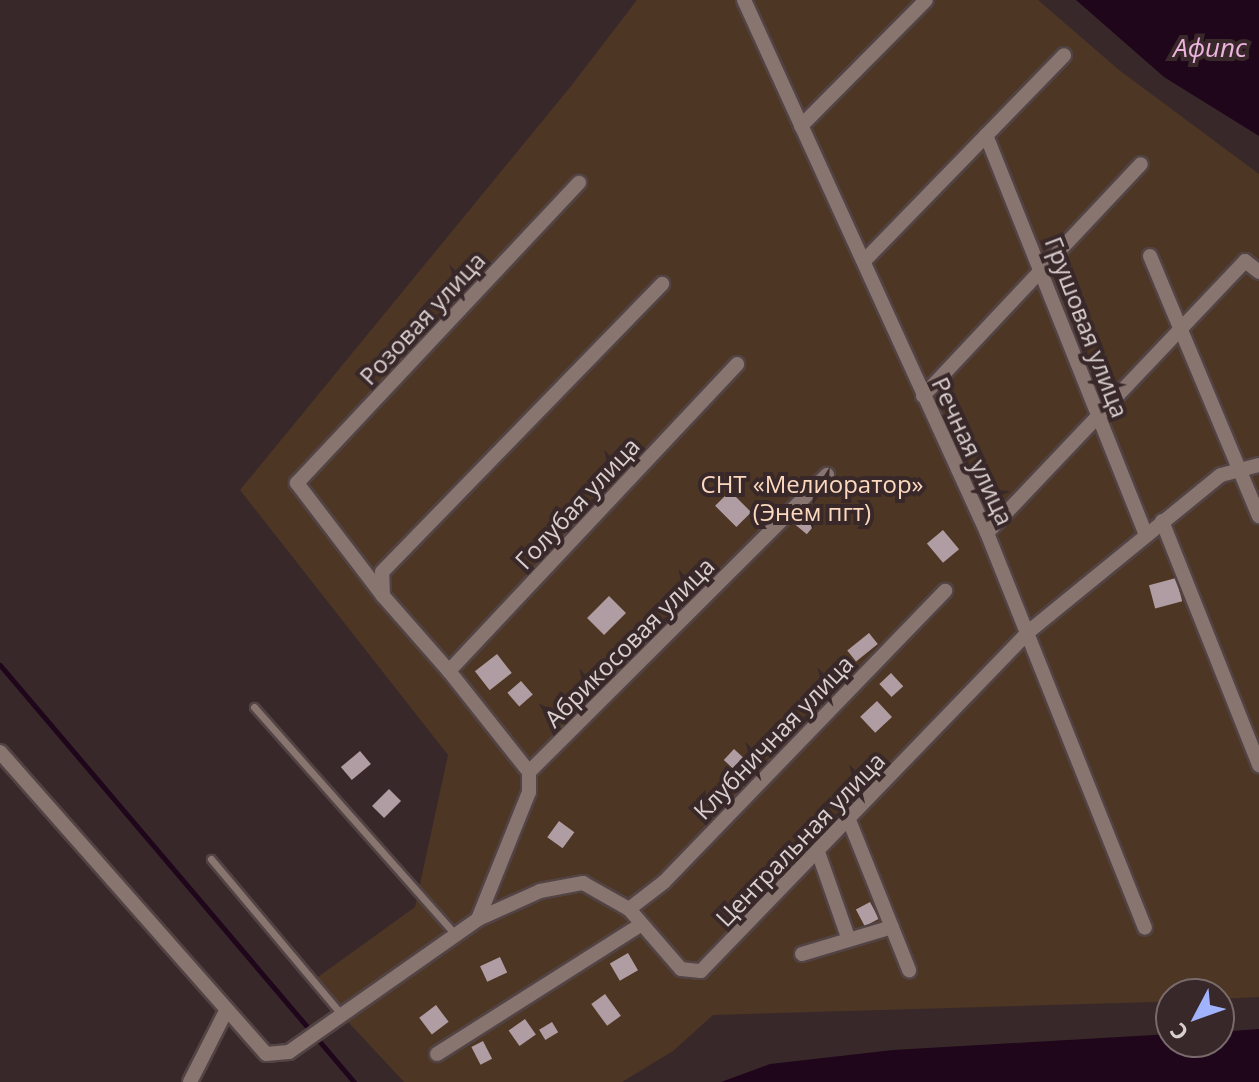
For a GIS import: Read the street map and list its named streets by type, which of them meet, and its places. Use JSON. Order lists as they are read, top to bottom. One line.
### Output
{"streets":{"street":["Розовая улица","Грушовая улица","Речная улица","Голубая улица","Абрикосовая улица","Клубничная улица","Центральная улица"]},"crossings":[["Грушовая улица","Центральная улица"],["Речная улица","Центральная улица"],["Клубничная улица","Центральная улица"]],"water":["Афипс"],"parks":["СНТ «Мелиоратор» (Энем пгт)"],"north":"bottom left"}
